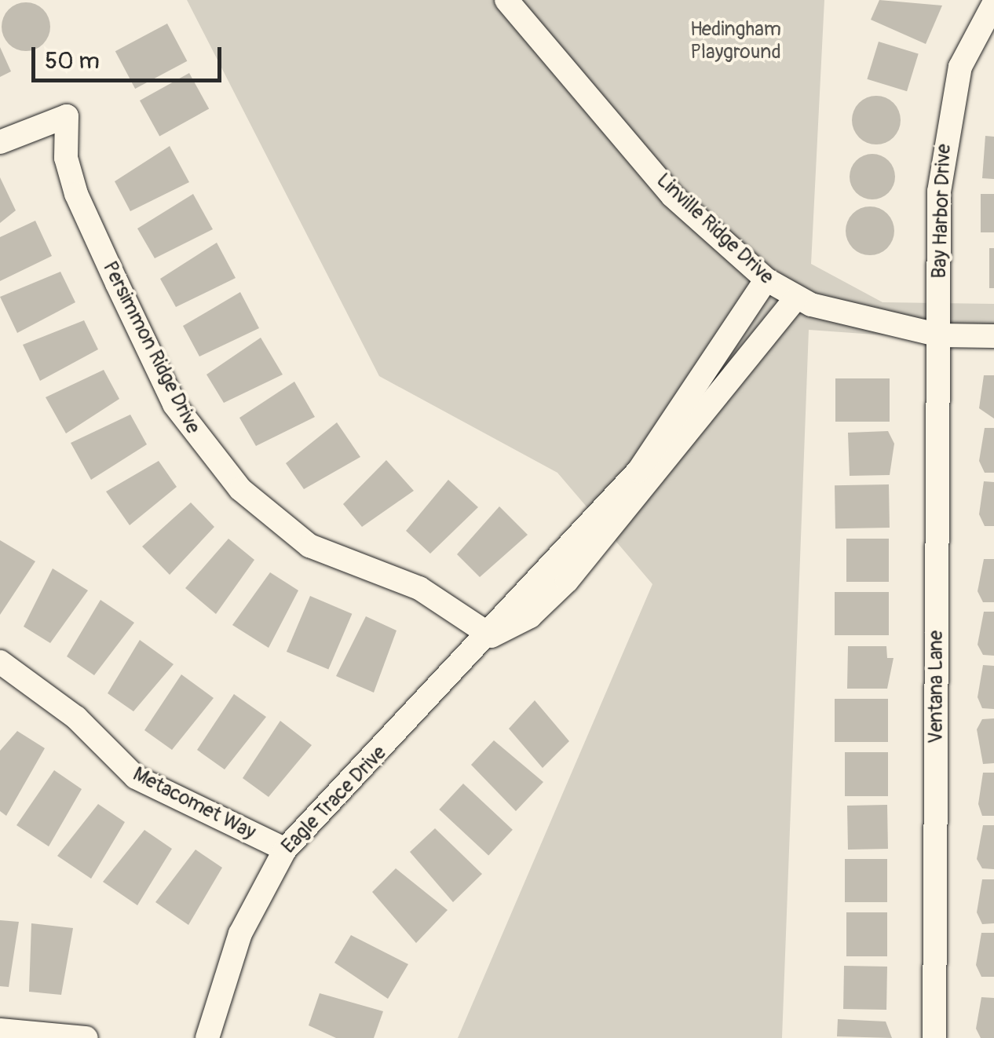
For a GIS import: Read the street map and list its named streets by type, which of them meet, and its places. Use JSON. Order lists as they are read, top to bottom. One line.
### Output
{"streets":{"street":["Bay Harbor Drive","Linville Ridge Drive","Persimmon Ridge Drive","Ventana Lane","Eagle Trace Drive","Metacomet Way"]},"crossings":[["Bay Harbor Drive","Linville Ridge Drive"],["Bay Harbor Drive","Ventana Lane"],["Linville Ridge Drive","Ventana Lane"],["Linville Ridge Drive","Eagle Trace Drive"],["Persimmon Ridge Drive","Eagle Trace Drive"],["Eagle Trace Drive","Metacomet Way"]],"parks":["Hedingham Playground"],"scale_bar":"50 m"}
